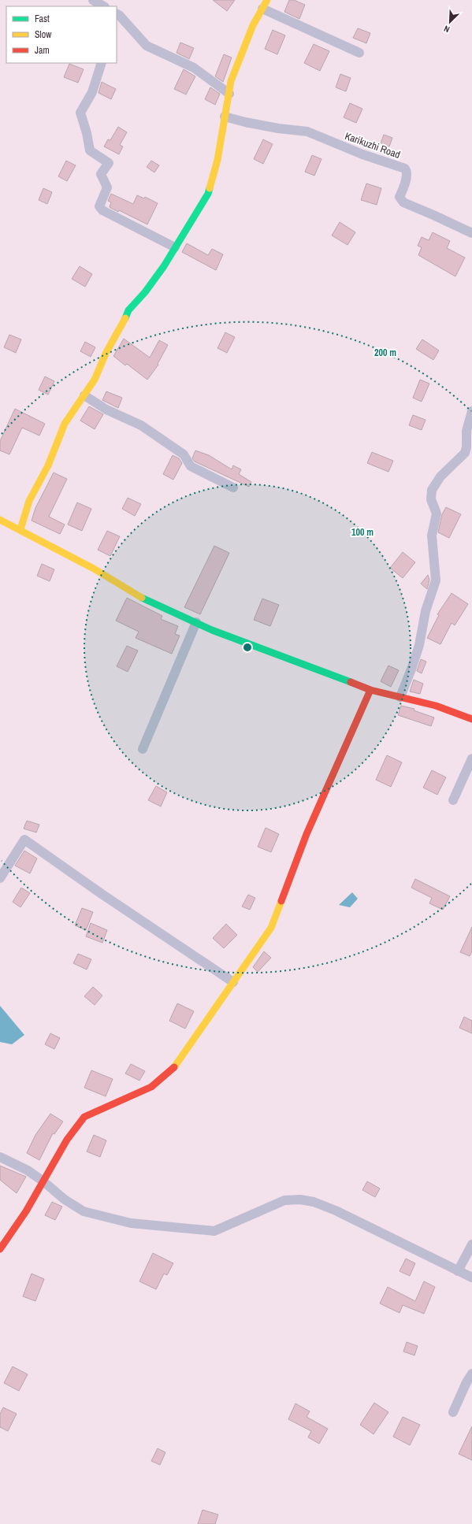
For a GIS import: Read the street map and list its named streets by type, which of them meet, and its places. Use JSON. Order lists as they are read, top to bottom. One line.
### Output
{"streets":{"street":["Karikuzhi Road"]},"legend":["Fast","Slow","Jam"],"north":"bottom left","rings":["200 m","100 m"]}
